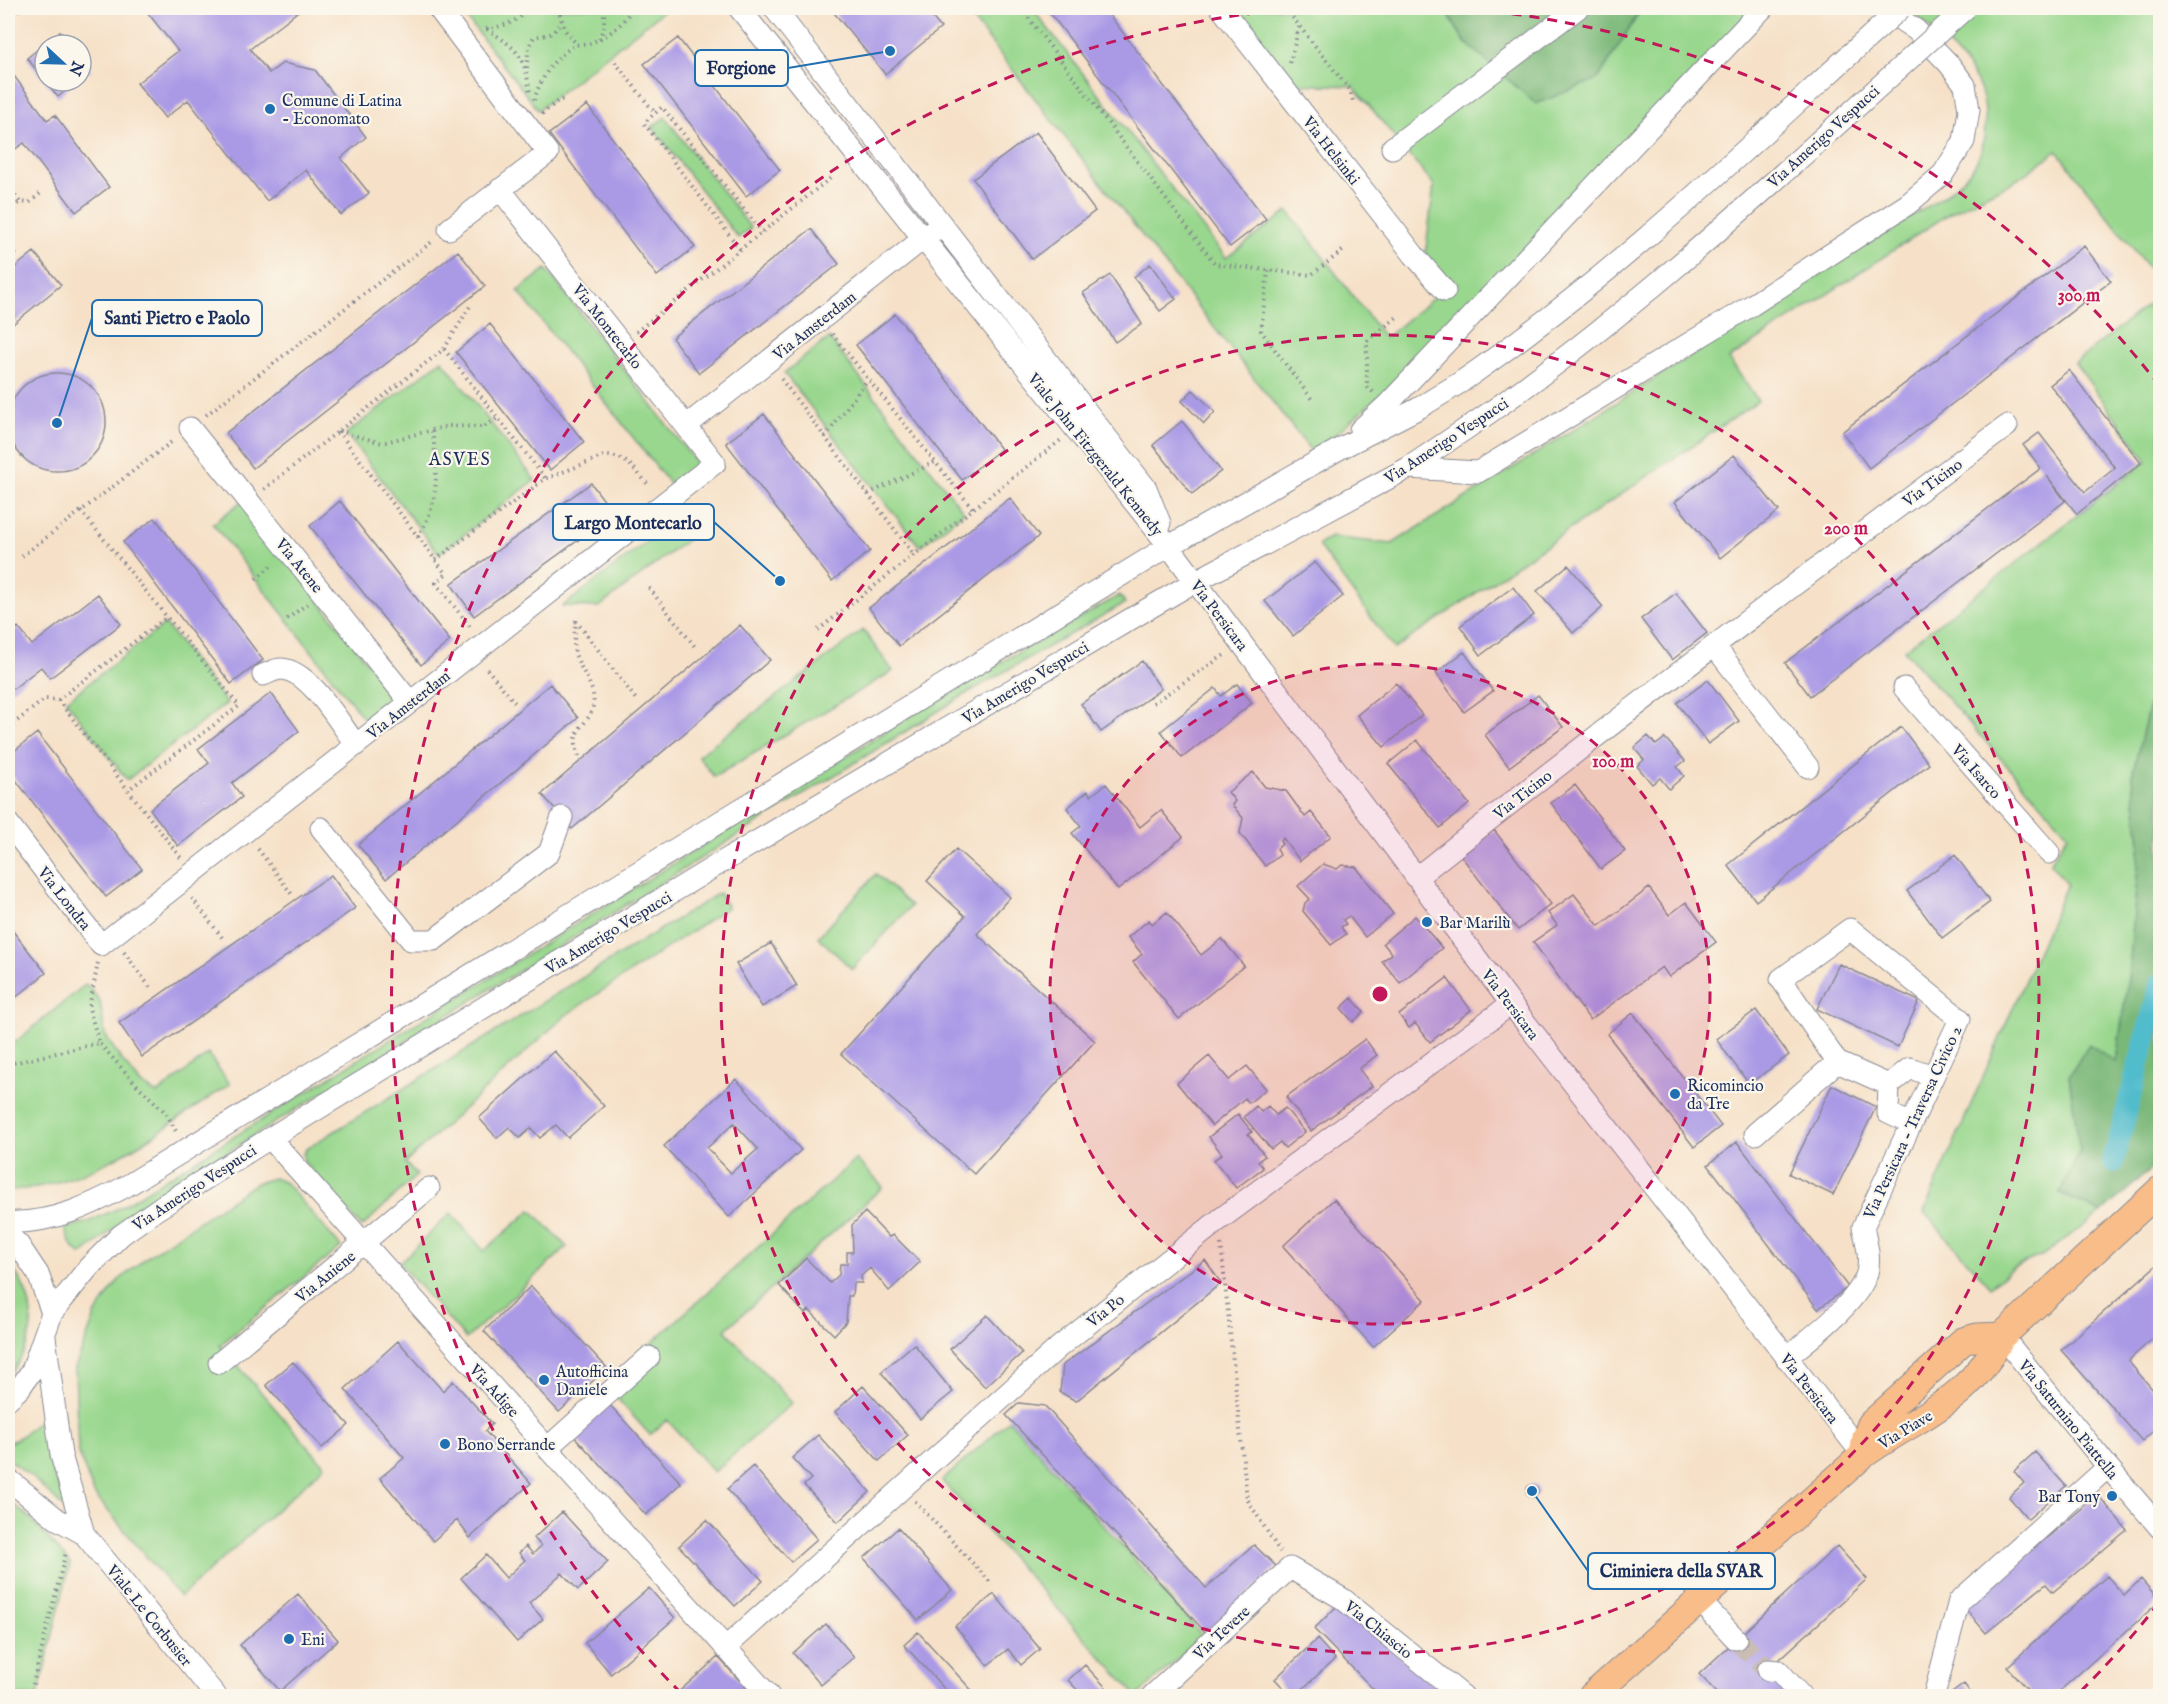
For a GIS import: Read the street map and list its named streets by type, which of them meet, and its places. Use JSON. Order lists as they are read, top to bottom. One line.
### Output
{"streets":{"main road":["Via Piave"],"street":["Via Amerigo Vespucci","Via Helsinki","Via Amsterdam","Via Montecarlo","Viale John Fitzgerald Kennedy","Via Ticino","Via Atene","Via Persicara","Via Isarco","Via Londra","Via Persicara - Traversa Civico 2","Via Aniene","Via Po","Via Adige","Via Saturnino Piattella","Viale Le Corbusier","Via Chiascio","Via Tevere"]},"crossings":[["Via Amerigo Vespucci","Viale John Fitzgerald Kennedy"],["Via Amerigo Vespucci","Via Persicara"],["Via Amerigo Vespucci","Via Adige"],["Via Amsterdam","Via Montecarlo"],["Via Amsterdam","Viale John Fitzgerald Kennedy"],["Via Amsterdam","Via Atene"],["Via Amsterdam","Via Londra"],["Viale John Fitzgerald Kennedy","Via Persicara"],["Via Ticino","Via Persicara"],["Via Persicara","Via Persicara - Traversa Civico 2"],["Via Persicara","Via Po"],["Via Persicara","Via Piave"],["Via Aniene","Via Adige"],["Via Po","Via Adige"],["Via Saturnino Piattella","Via Piave"],["Via Chiascio","Via Tevere"]],"districts":["ASVES"],"places":["Forgione","Comune di Latina - Economato","Santi Pietro e Paolo","Largo Montecarlo","Bar Marilù","Ricomincio da Tre","Autofficina Daniele","Bono Serrande","Ciminiera della SVAR","Bar Tony","Eni"],"north":"right","rings":["300 m","200 m","100 m"]}
